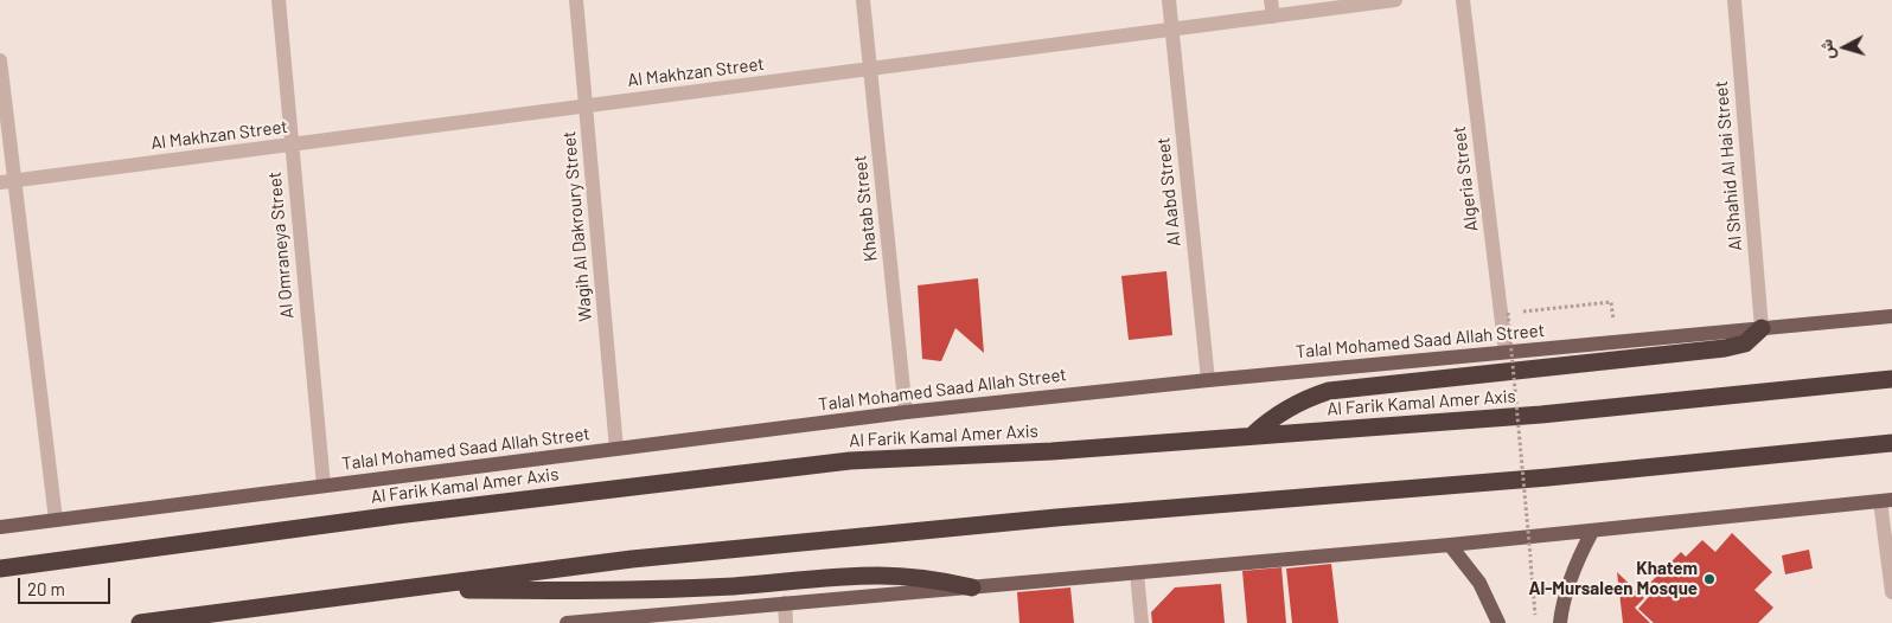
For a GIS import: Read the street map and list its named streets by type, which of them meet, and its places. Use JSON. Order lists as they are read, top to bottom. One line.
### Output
{"streets":{"highway":["Al Farik Kamal Amer Axis"],"main road":["Talal Mohamed Saad Allah Street"],"street":["Al Makhzan Street","Al Shahid Al Hai Street","Algeria Street","Al Aabd Street","Khatab Street","Wagih Al Dakroury Street","Al Omraneya Street"]},"crossings":[["Al Makhzan Street","Al Aabd Street"],["Al Makhzan Street","Khatab Street"],["Al Makhzan Street","Wagih Al Dakroury Street"],["Al Makhzan Street","Al Omraneya Street"],["Al Shahid Al Hai Street","Talal Mohamed Saad Allah Street"],["Algeria Street","Talal Mohamed Saad Allah Street"],["Al Aabd Street","Talal Mohamed Saad Allah Street"],["Khatab Street","Talal Mohamed Saad Allah Street"],["Wagih Al Dakroury Street","Talal Mohamed Saad Allah Street"],["Al Omraneya Street","Talal Mohamed Saad Allah Street"]],"places":["Khatem Al-Mursaleen Mosque"],"scale_bar":"20 m","north":"left"}
